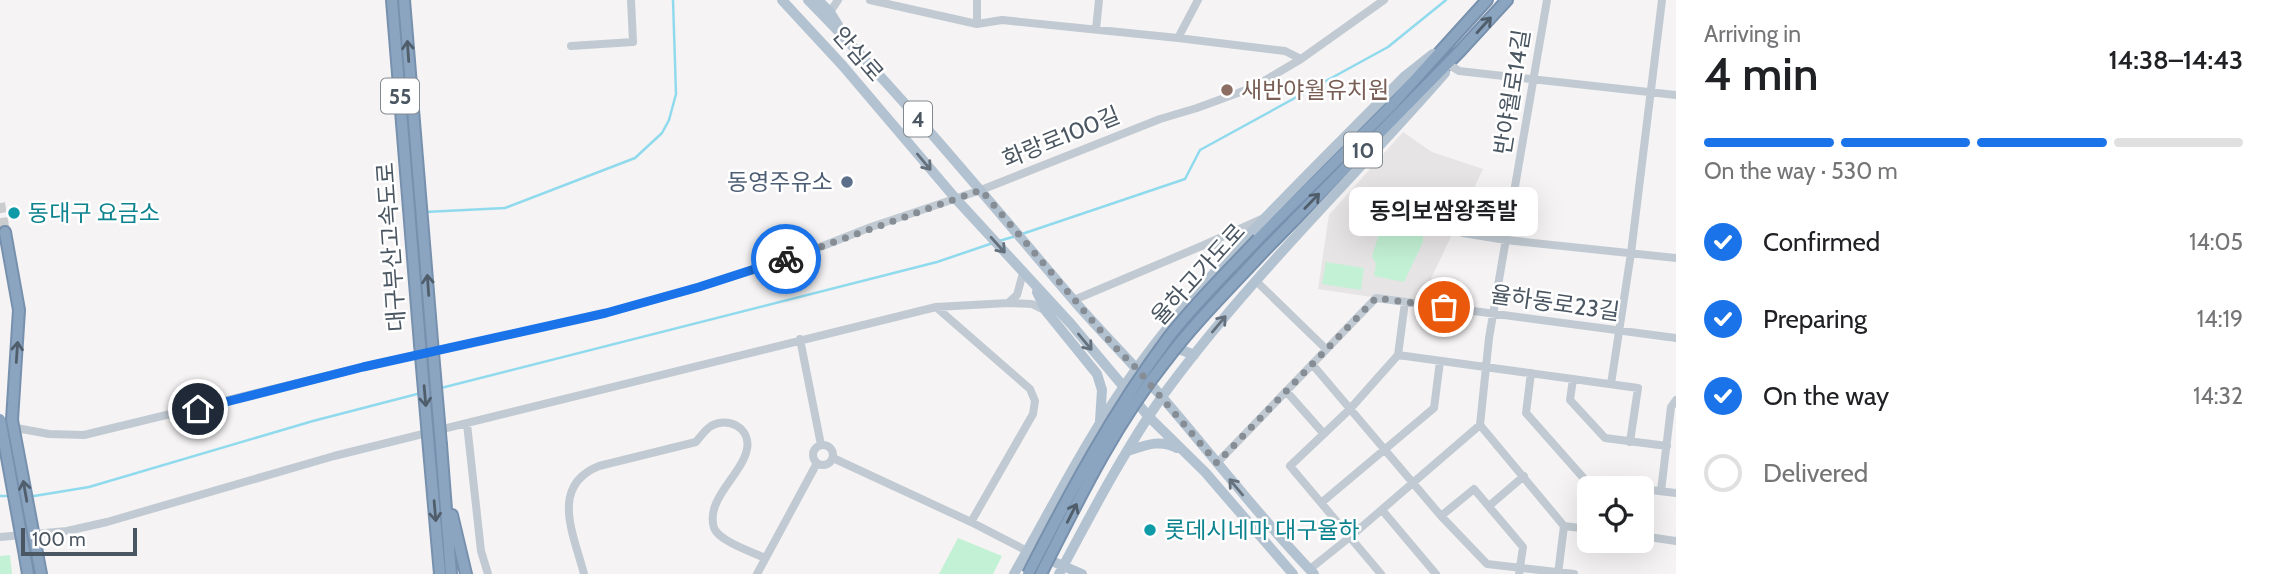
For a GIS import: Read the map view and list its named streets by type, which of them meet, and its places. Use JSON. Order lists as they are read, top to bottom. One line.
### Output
{"streets":{"highway":["55","10","대구부산고속도로","율하고가도로"],"main road":["안심로","4"],"street":["반야월로14길","화랑로100길","율하동로23길"]},"crossings":[["안심로","4"],["안심로","화랑로100길"],["안심로","율하동로23길"],["반야월로14길","율하동로23길"],["10","율하고가도로"]],"places":["새반야월유치원","동영주유소","동대구 요금소","동의보쌈왕족발","롯데시네마 대구율하"],"scale_bar":"100 m","page":{"heading":["4 min","Arriving in","14:38–14:43"],"bar":"On the way · 530 m","bubble":"동의보쌈왕족발","list":[["Confirmed","14:05"],["Preparing","14:19"],["On the way","14:32"],"Delivered"],"scale":"100 m"}}
